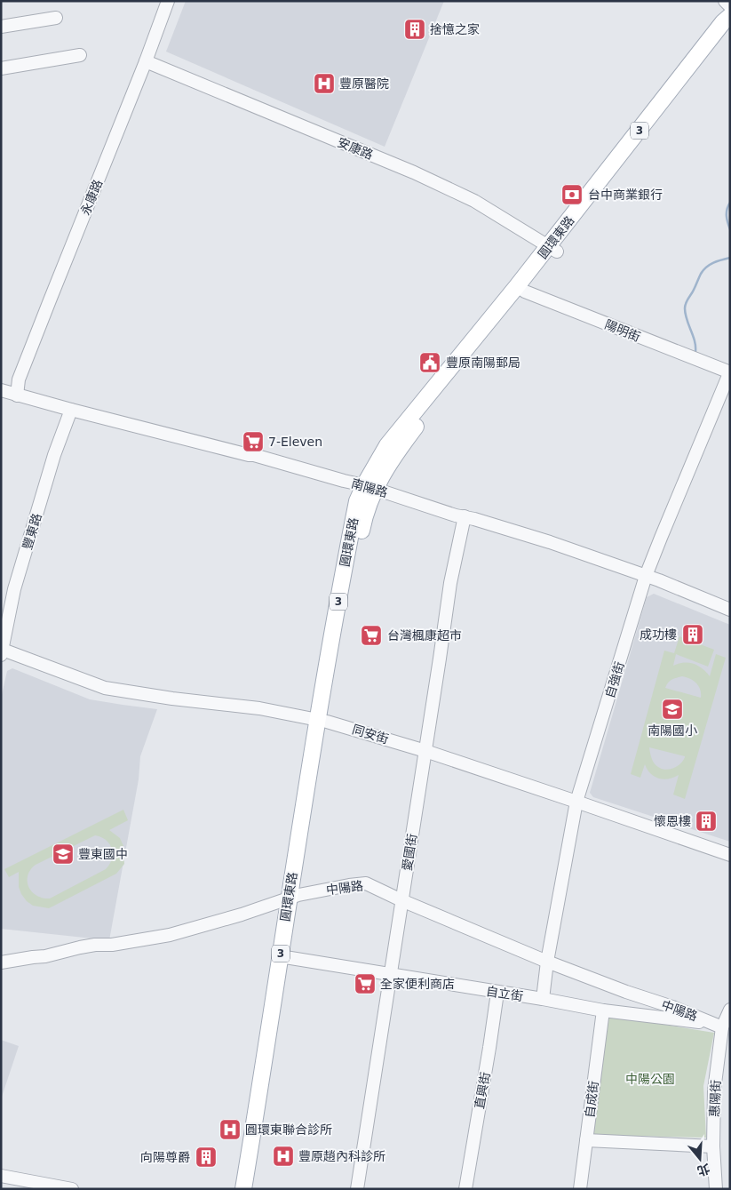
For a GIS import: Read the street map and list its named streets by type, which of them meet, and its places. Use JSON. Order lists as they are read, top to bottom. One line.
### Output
{"streets":{"main road":["3","圓環東路"],"street":["安康路","永康路","陽明街","南陽路","豐東路","自強街","同安街","愛國街","中陽路","自立街","直興街","惠陽街","自成街"]},"crossings":[["安康路","永康路"],["安康路","圓環東路"],["永康路","南陽路"],["圓環東路","陽明街"],["圓環東路","南陽路"],["圓環東路","同安街"],["圓環東路","中陽路"],["圓環東路","自立街"],["陽明街","自強街"],["南陽路","豐東路"],["南陽路","自強街"],["南陽路","愛國街"],["豐東路","同安街"],["自強街","同安街"],["自強街","中陽路"],["自強街","自立街"],["同安街","愛國街"],["愛國街","中陽路"],["愛國街","自立街"],["中陽路","自立街"],["中陽路","惠陽街"],["自立街","直興街"],["自立街","惠陽街"],["自立街","自成街"]],"parks":["中陽公園"],"places":{"building":["捨憶之家","成功樓","懷恩樓","向陽尊爵"],"hospital":["豐原醫院","圓環東聯合診所","豐原趙內科診所"],"bank":["台中商業銀行"],"public building":["豐原南陽郵局"],"supermarket":["7-Eleven","台灣楓康超市","全家便利商店"],"school or university":["南陽國小","豐東國中"]},"north":"bottom"}
